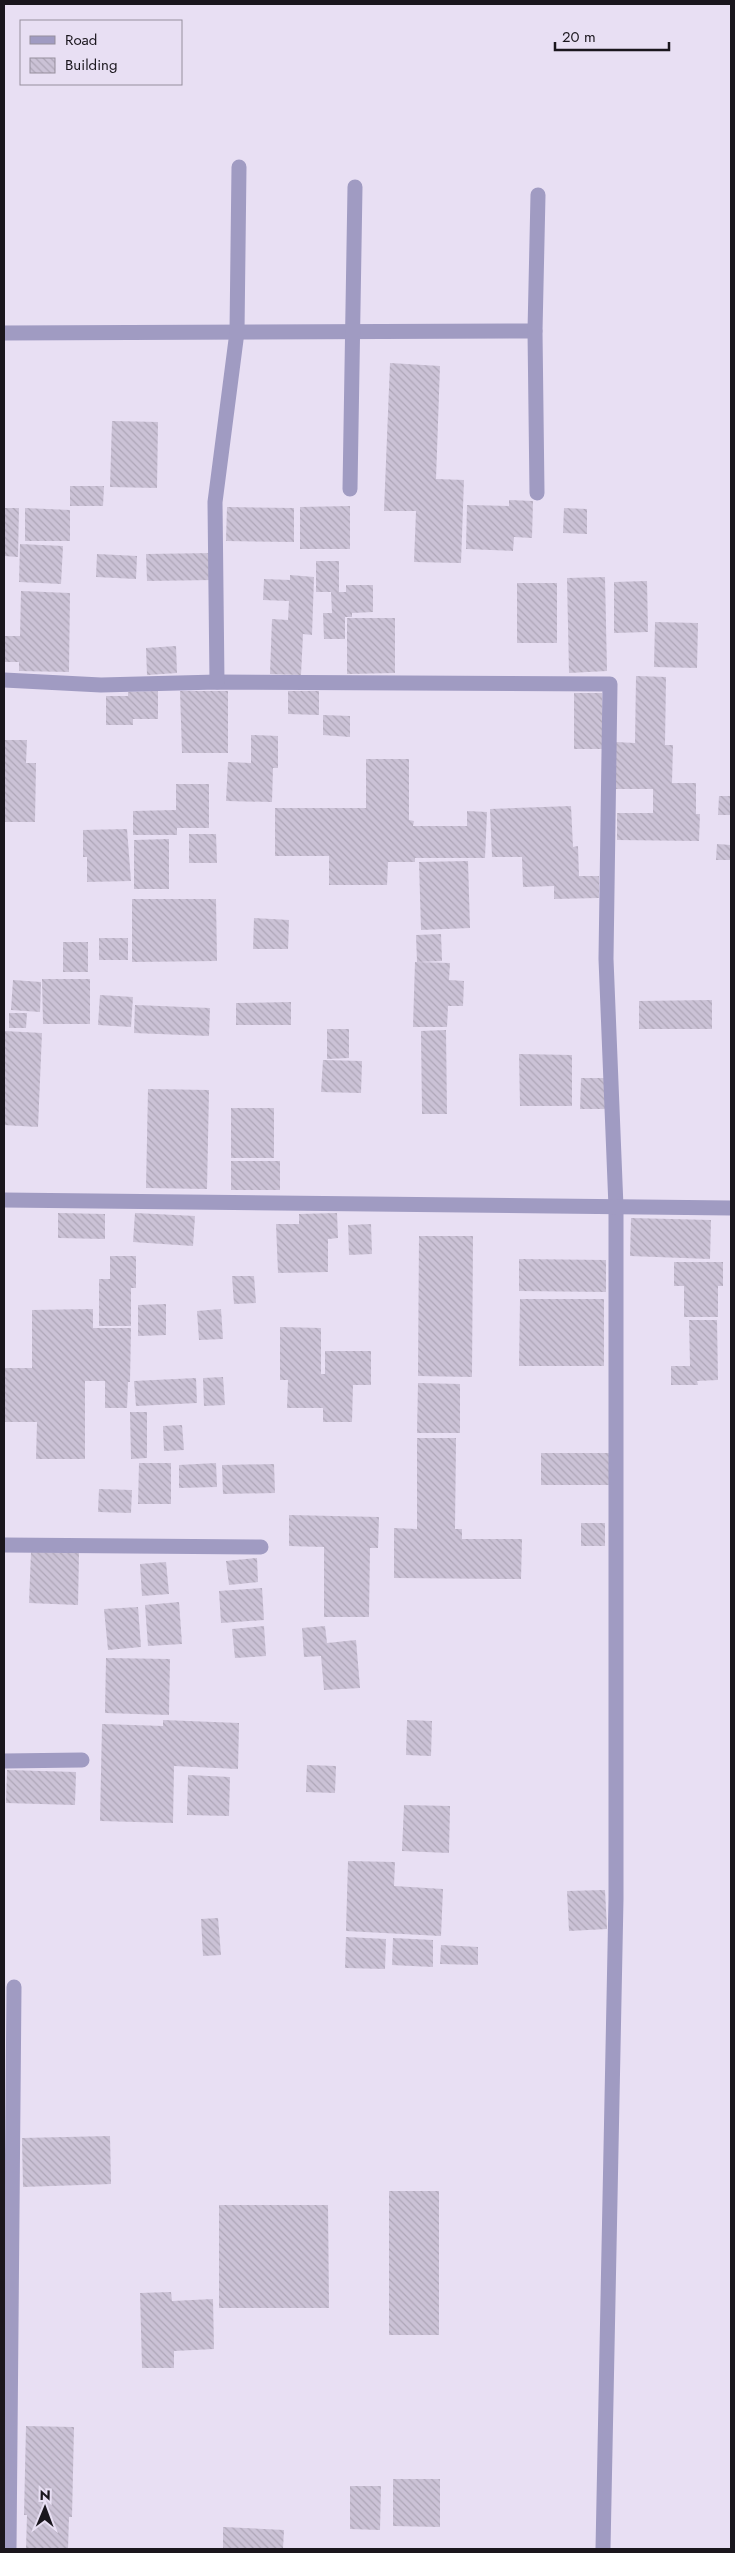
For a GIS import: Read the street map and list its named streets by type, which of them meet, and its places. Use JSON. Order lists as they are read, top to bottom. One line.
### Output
{"legend":["Road","Building"],"scale_bar":"20 m","north":"top"}
